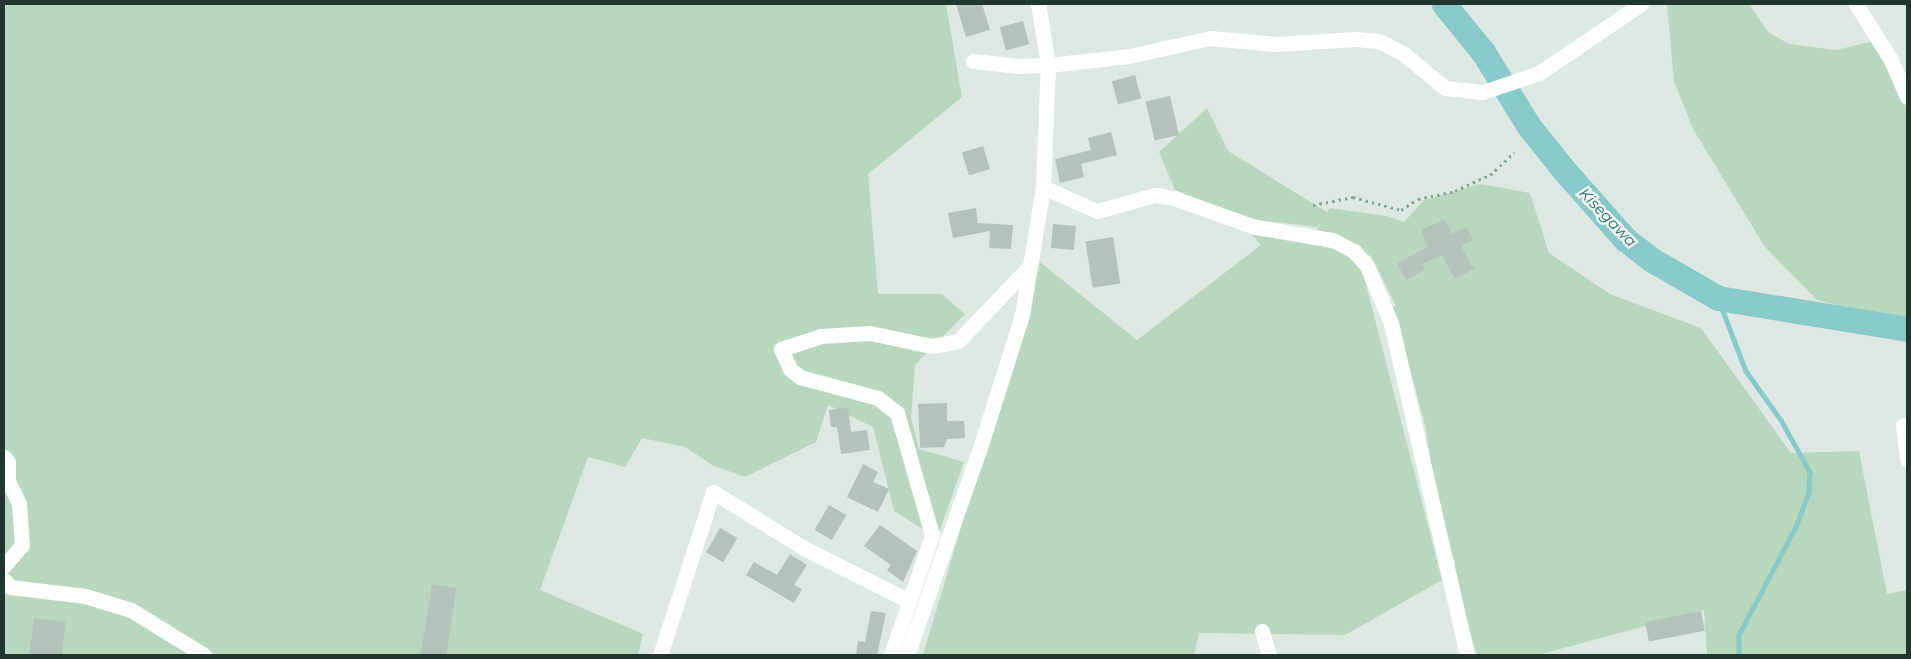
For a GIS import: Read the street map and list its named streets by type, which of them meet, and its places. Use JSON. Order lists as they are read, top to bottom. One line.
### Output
{"water":["Kisegawa"]}
